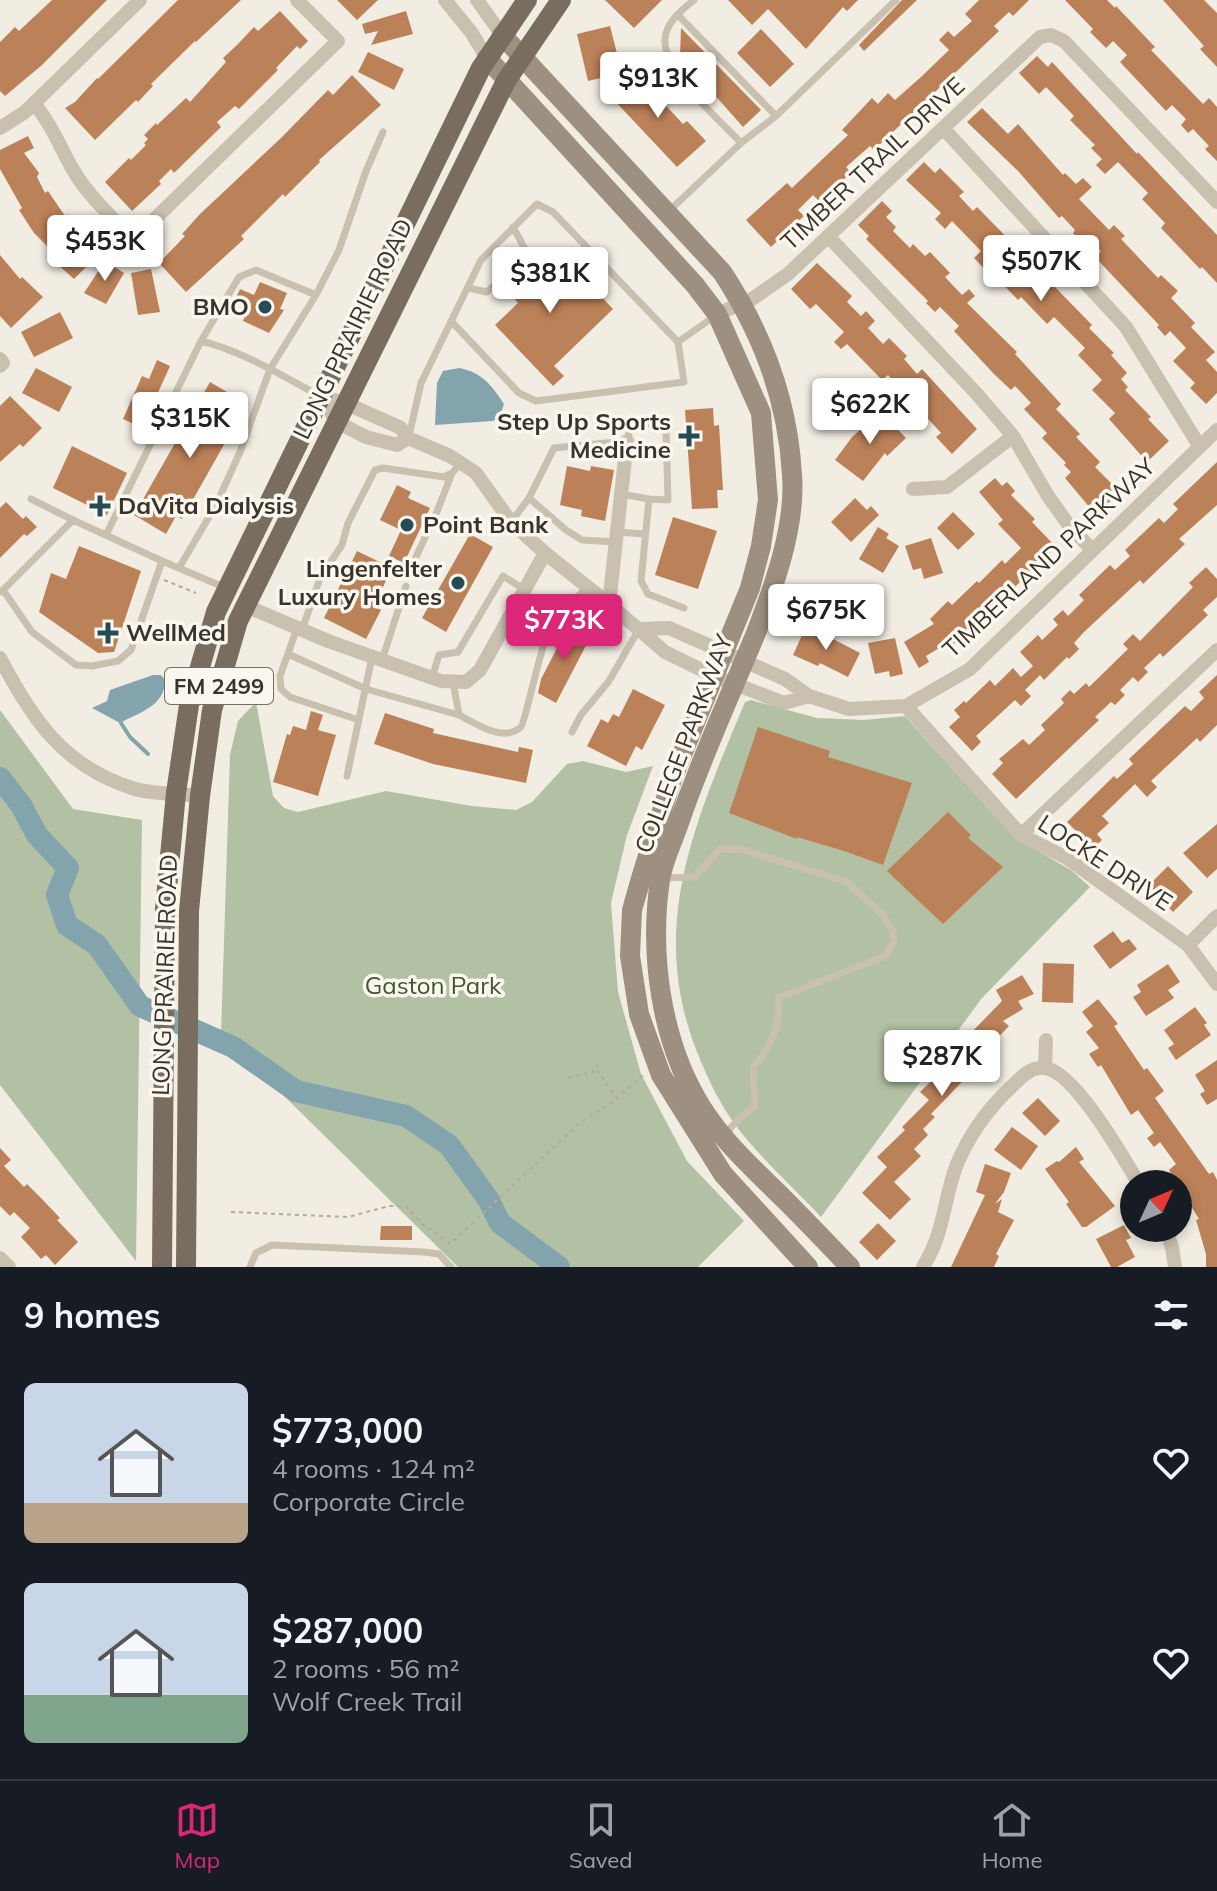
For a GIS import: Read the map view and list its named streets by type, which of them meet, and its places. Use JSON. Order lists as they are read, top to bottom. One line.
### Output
{"streets":{"main road":["LONG PRAIRIE ROAD","FM 2499","COLLEGE PARKWAY"],"street":["TIMBER TRAIL DRIVE","TIMBERLAND PARKWAY","LOCKE DRIVE"]},"crossings":[["TIMBER TRAIL DRIVE","COLLEGE PARKWAY"],["LONG PRAIRIE ROAD","TIMBERLAND PARKWAY"],["LONG PRAIRIE ROAD","COLLEGE PARKWAY"],["TIMBERLAND PARKWAY","COLLEGE PARKWAY"],["TIMBERLAND PARKWAY","LOCKE DRIVE"]],"parks":["Gaston Park"],"places":{"other":["BMO","Point Bank","Lingenfelter Luxury Homes"],"health":["Step Up Sports Medicine","DaVita Dialysis","WellMed"]},"north":"top right","page":{"price":["$913K","$453K","$507K","$381K","$622K","$315K","$675K","$773K","$287K"],"heading":"9 homes","list":[{"name":"$773,000","note":"4 rooms · 124 m² · Corporate Circle"},{"name":"$287,000","note":"2 rooms · 56 m² · Wolf Creek Trail"}],"tabs":["Map","Saved","Home"]}}
